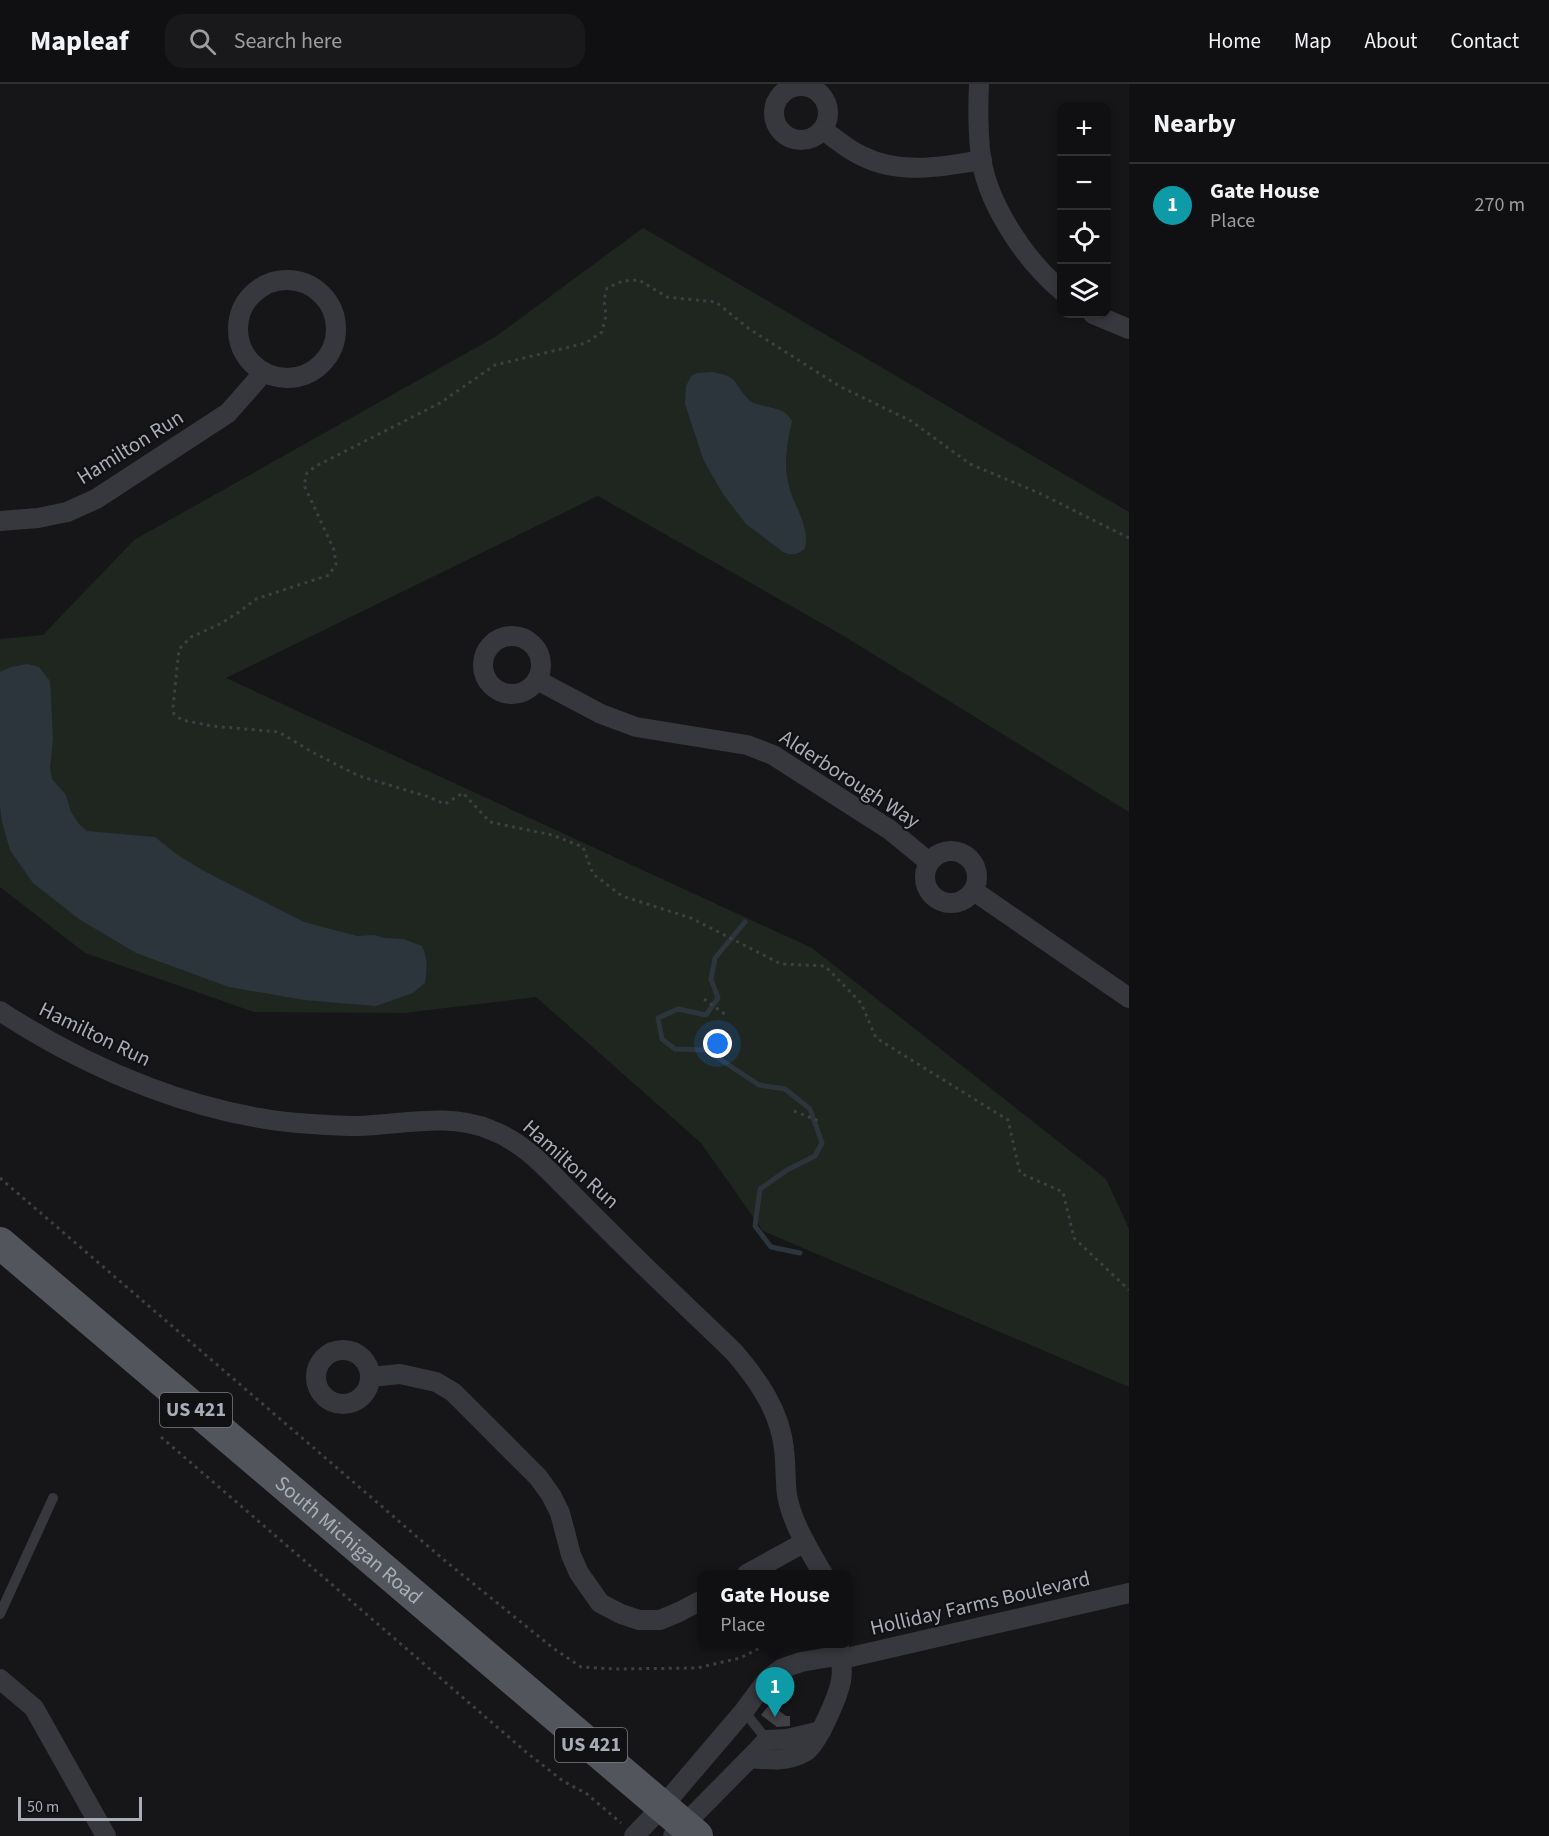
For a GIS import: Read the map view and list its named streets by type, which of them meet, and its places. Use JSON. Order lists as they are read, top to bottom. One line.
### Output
{"streets":{"main road":["US 421","South Michigan Road"],"street":["Hamilton Run","Alderborough Way","Holliday Farms Boulevard"]},"crossings":[["South Michigan Road","Holliday Farms Boulevard"]],"scale_bar":"50 m","page":{"header":"Mapleaf","search":"Search here","nav":["Home","Map","About","Contact"],"heading":"Nearby","map_buttons":["+","−"],"list":[{"mark":"1","name":"Gate House","note":"Place","value":"270 m"}],"popup":["Gate House","Place"],"pins":"1","scale":"50 m"}}
